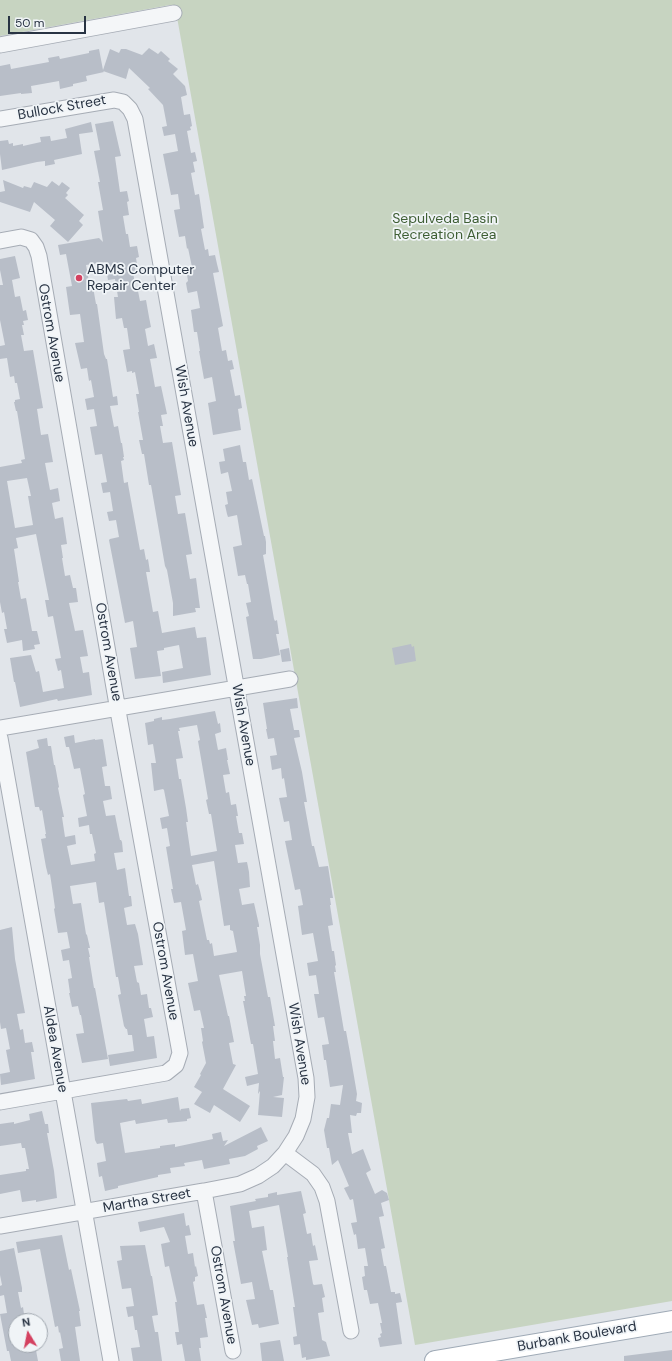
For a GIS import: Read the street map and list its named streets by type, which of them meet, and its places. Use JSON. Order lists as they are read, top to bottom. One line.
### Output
{"streets":{"main road":["Burbank Boulevard"],"street":["Bullock Street","Ostrom Avenue","Wish Avenue","Aldea Avenue","Martha Street"]},"crossings":[["Bullock Street","Wish Avenue"],["Ostrom Avenue","Aldea Avenue"],["Ostrom Avenue","Martha Street"],["Wish Avenue","Martha Street"],["Aldea Avenue","Martha Street"]],"parks":["Sepulveda Basin Recreation Area"],"places":["ABMS Computer Repair Center"],"scale_bar":"50 m","north":"top"}
